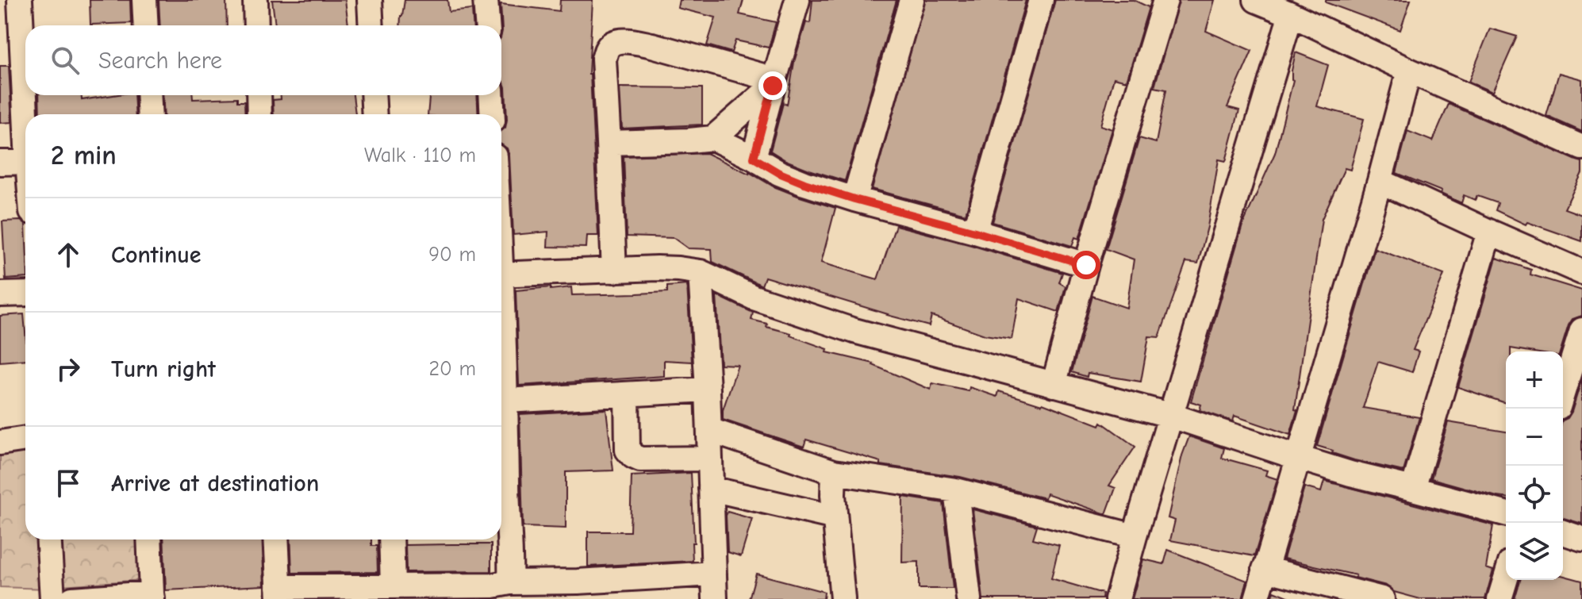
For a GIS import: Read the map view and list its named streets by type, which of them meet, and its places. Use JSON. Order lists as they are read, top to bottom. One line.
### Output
{"page":{"search":"Search here","heading":["2 min","Walk · 110 m"],"list":[["Continue","90 m"],["Turn right","20 m"],"Arrive at destination"],"map_buttons":["+","−"]}}
